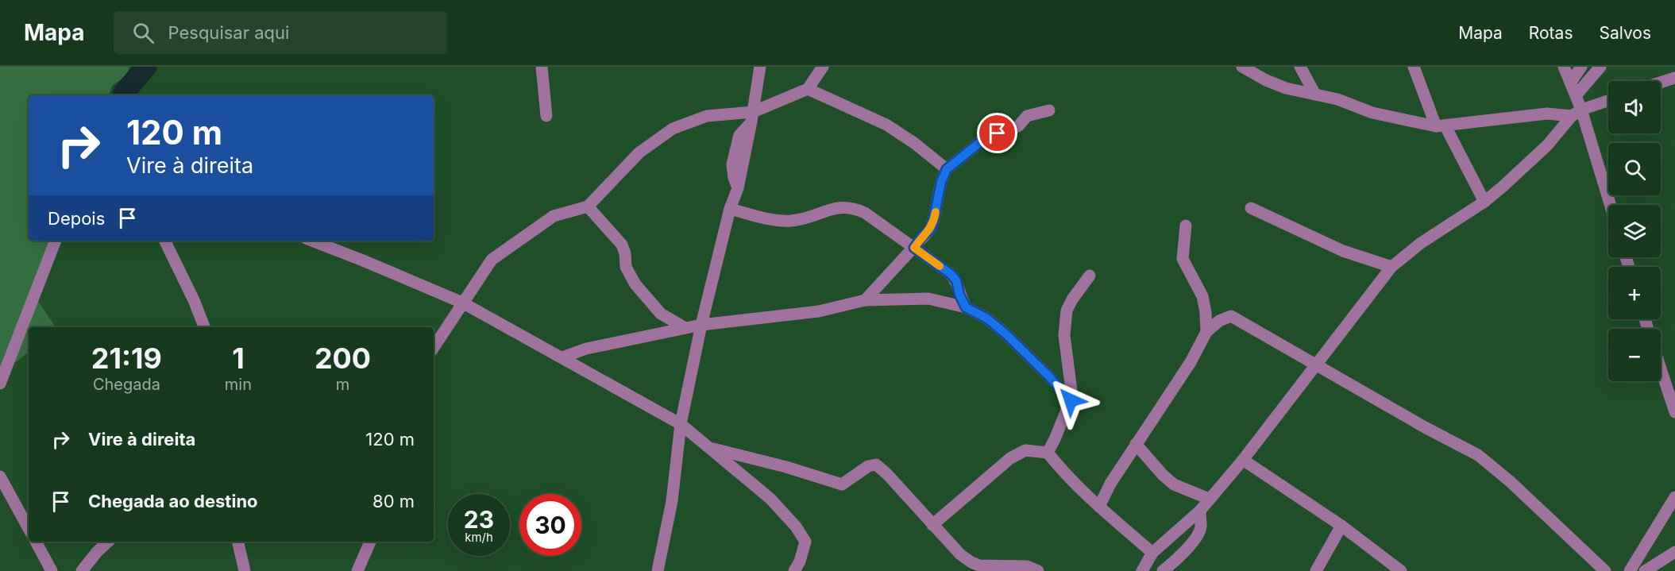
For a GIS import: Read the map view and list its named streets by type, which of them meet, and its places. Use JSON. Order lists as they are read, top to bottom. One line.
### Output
{"page":{"header":"Mapa","search":"Pesquisar aqui","nav":["Mapa","Rotas","Salvos"],"map_buttons":["+","−"],"turn":["120 m","Vire à direita"],"then":"Depois","eta":["21:19","Chegada","1","min","200","m"],"list":[{"name":"Vire à direita","value":"120 m"},{"name":"Chegada ao destino","value":"80 m"}],"speed":"23 km/h","limit":"30"}}
